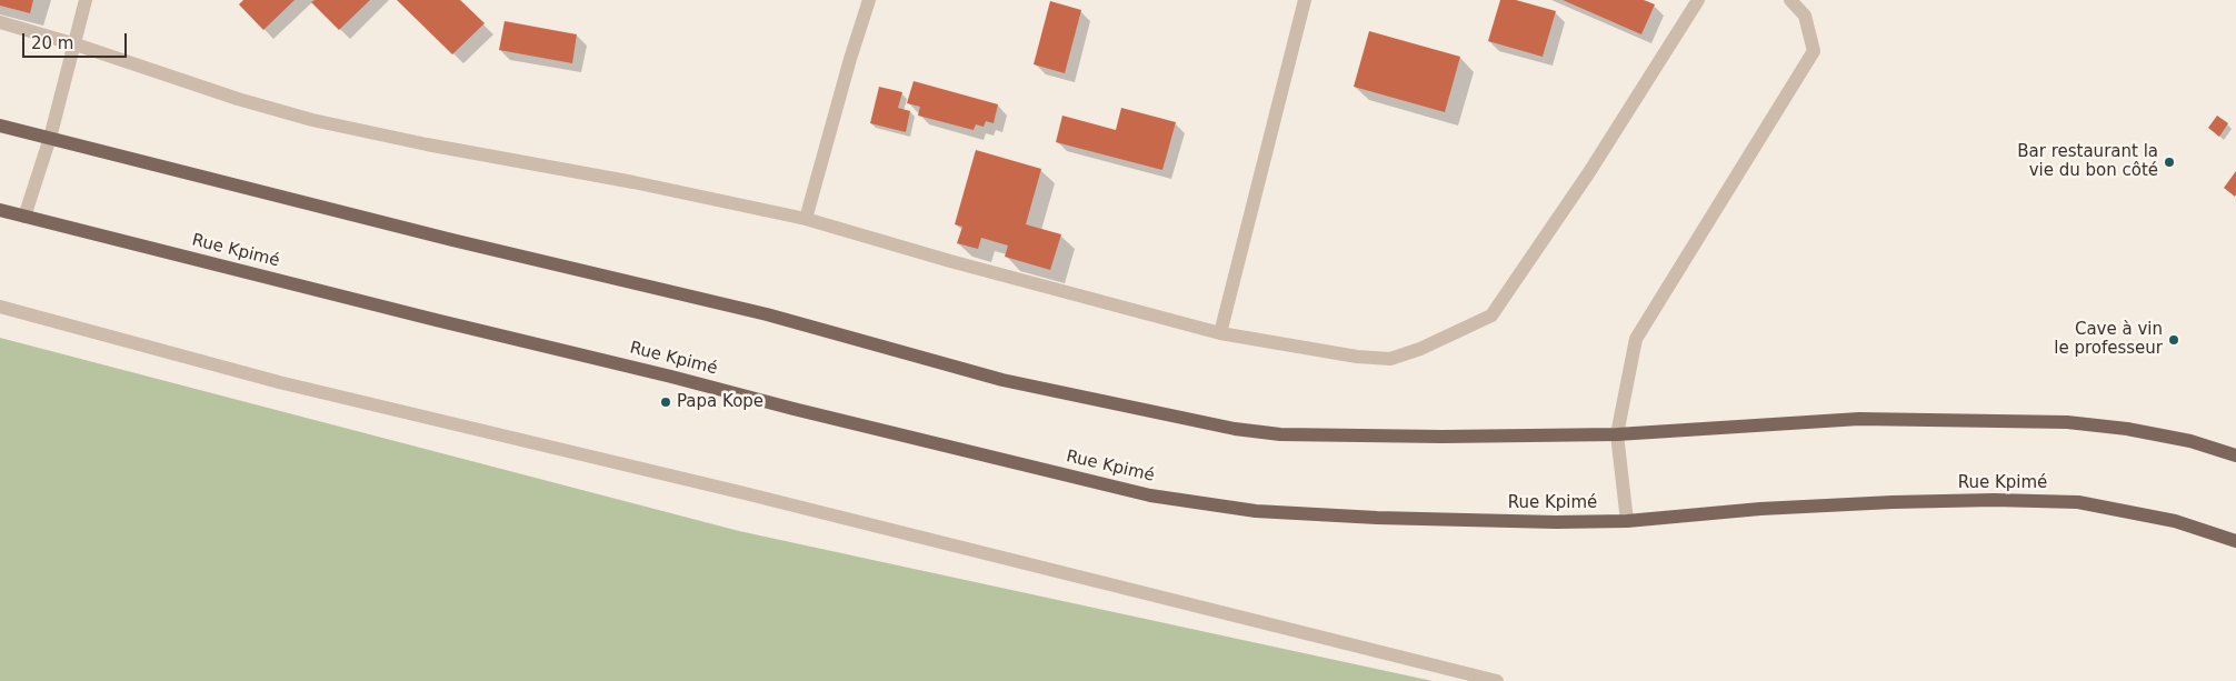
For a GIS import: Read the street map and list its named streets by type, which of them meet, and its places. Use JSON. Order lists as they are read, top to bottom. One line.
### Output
{"streets":{"main road":["Rue Kpimé"]},"places":["Bar restaurant la vie du bon côté","Cave à vin le professeur","Papa Kope"],"scale_bar":"20 m"}
